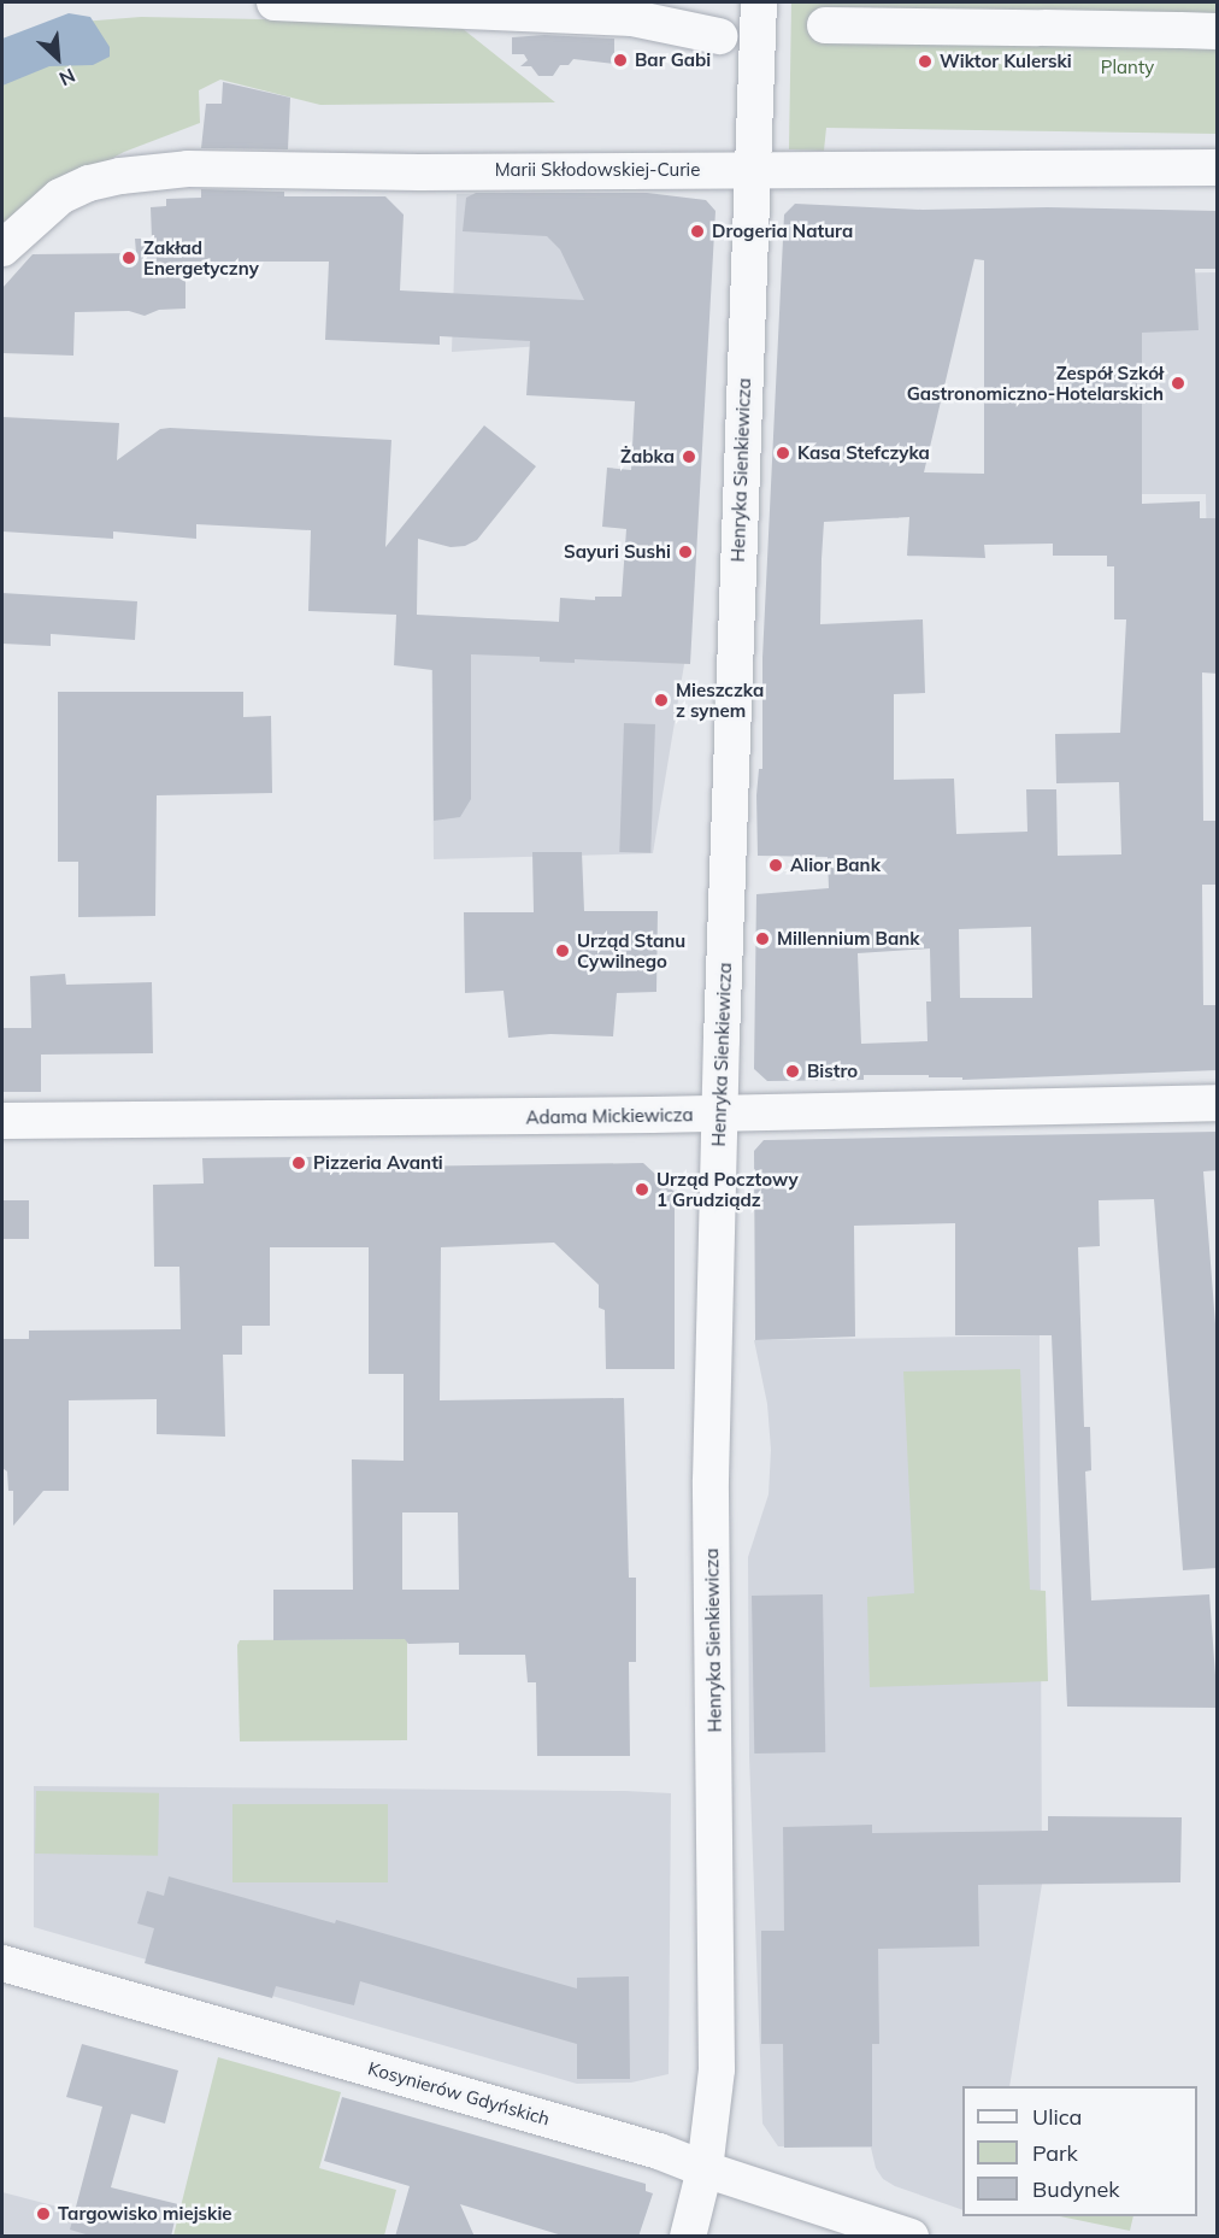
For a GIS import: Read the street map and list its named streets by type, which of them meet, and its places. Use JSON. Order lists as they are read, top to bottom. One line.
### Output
{"streets":{"street":["Marii Skłodowskiej-Curie","Henryka Sienkiewicza","Adama Mickiewicza","Kosynierów Gdyńskich"]},"crossings":[["Marii Skłodowskiej-Curie","Henryka Sienkiewicza"],["Henryka Sienkiewicza","Adama Mickiewicza"],["Henryka Sienkiewicza","Kosynierów Gdyńskich"]],"parks":["Planty"],"places":["Bar Gabi","Wiktor Kulerski","Drogeria Natura","Zakład Energetyczny","Zespół Szkół Gastronomiczno-Hotelarskich","Kasa Stefczyka","Żabka","Sayuri Sushi","Mieszczka z synem","Alior Bank","Millennium Bank","Urząd Stanu Cywilnego","Bistro","Pizzeria Avanti","Urząd Pocztowy 1 Grudziądz","Targowisko miejskie"],"legend":["Ulica","Park","Budynek"],"north":"bottom right"}
